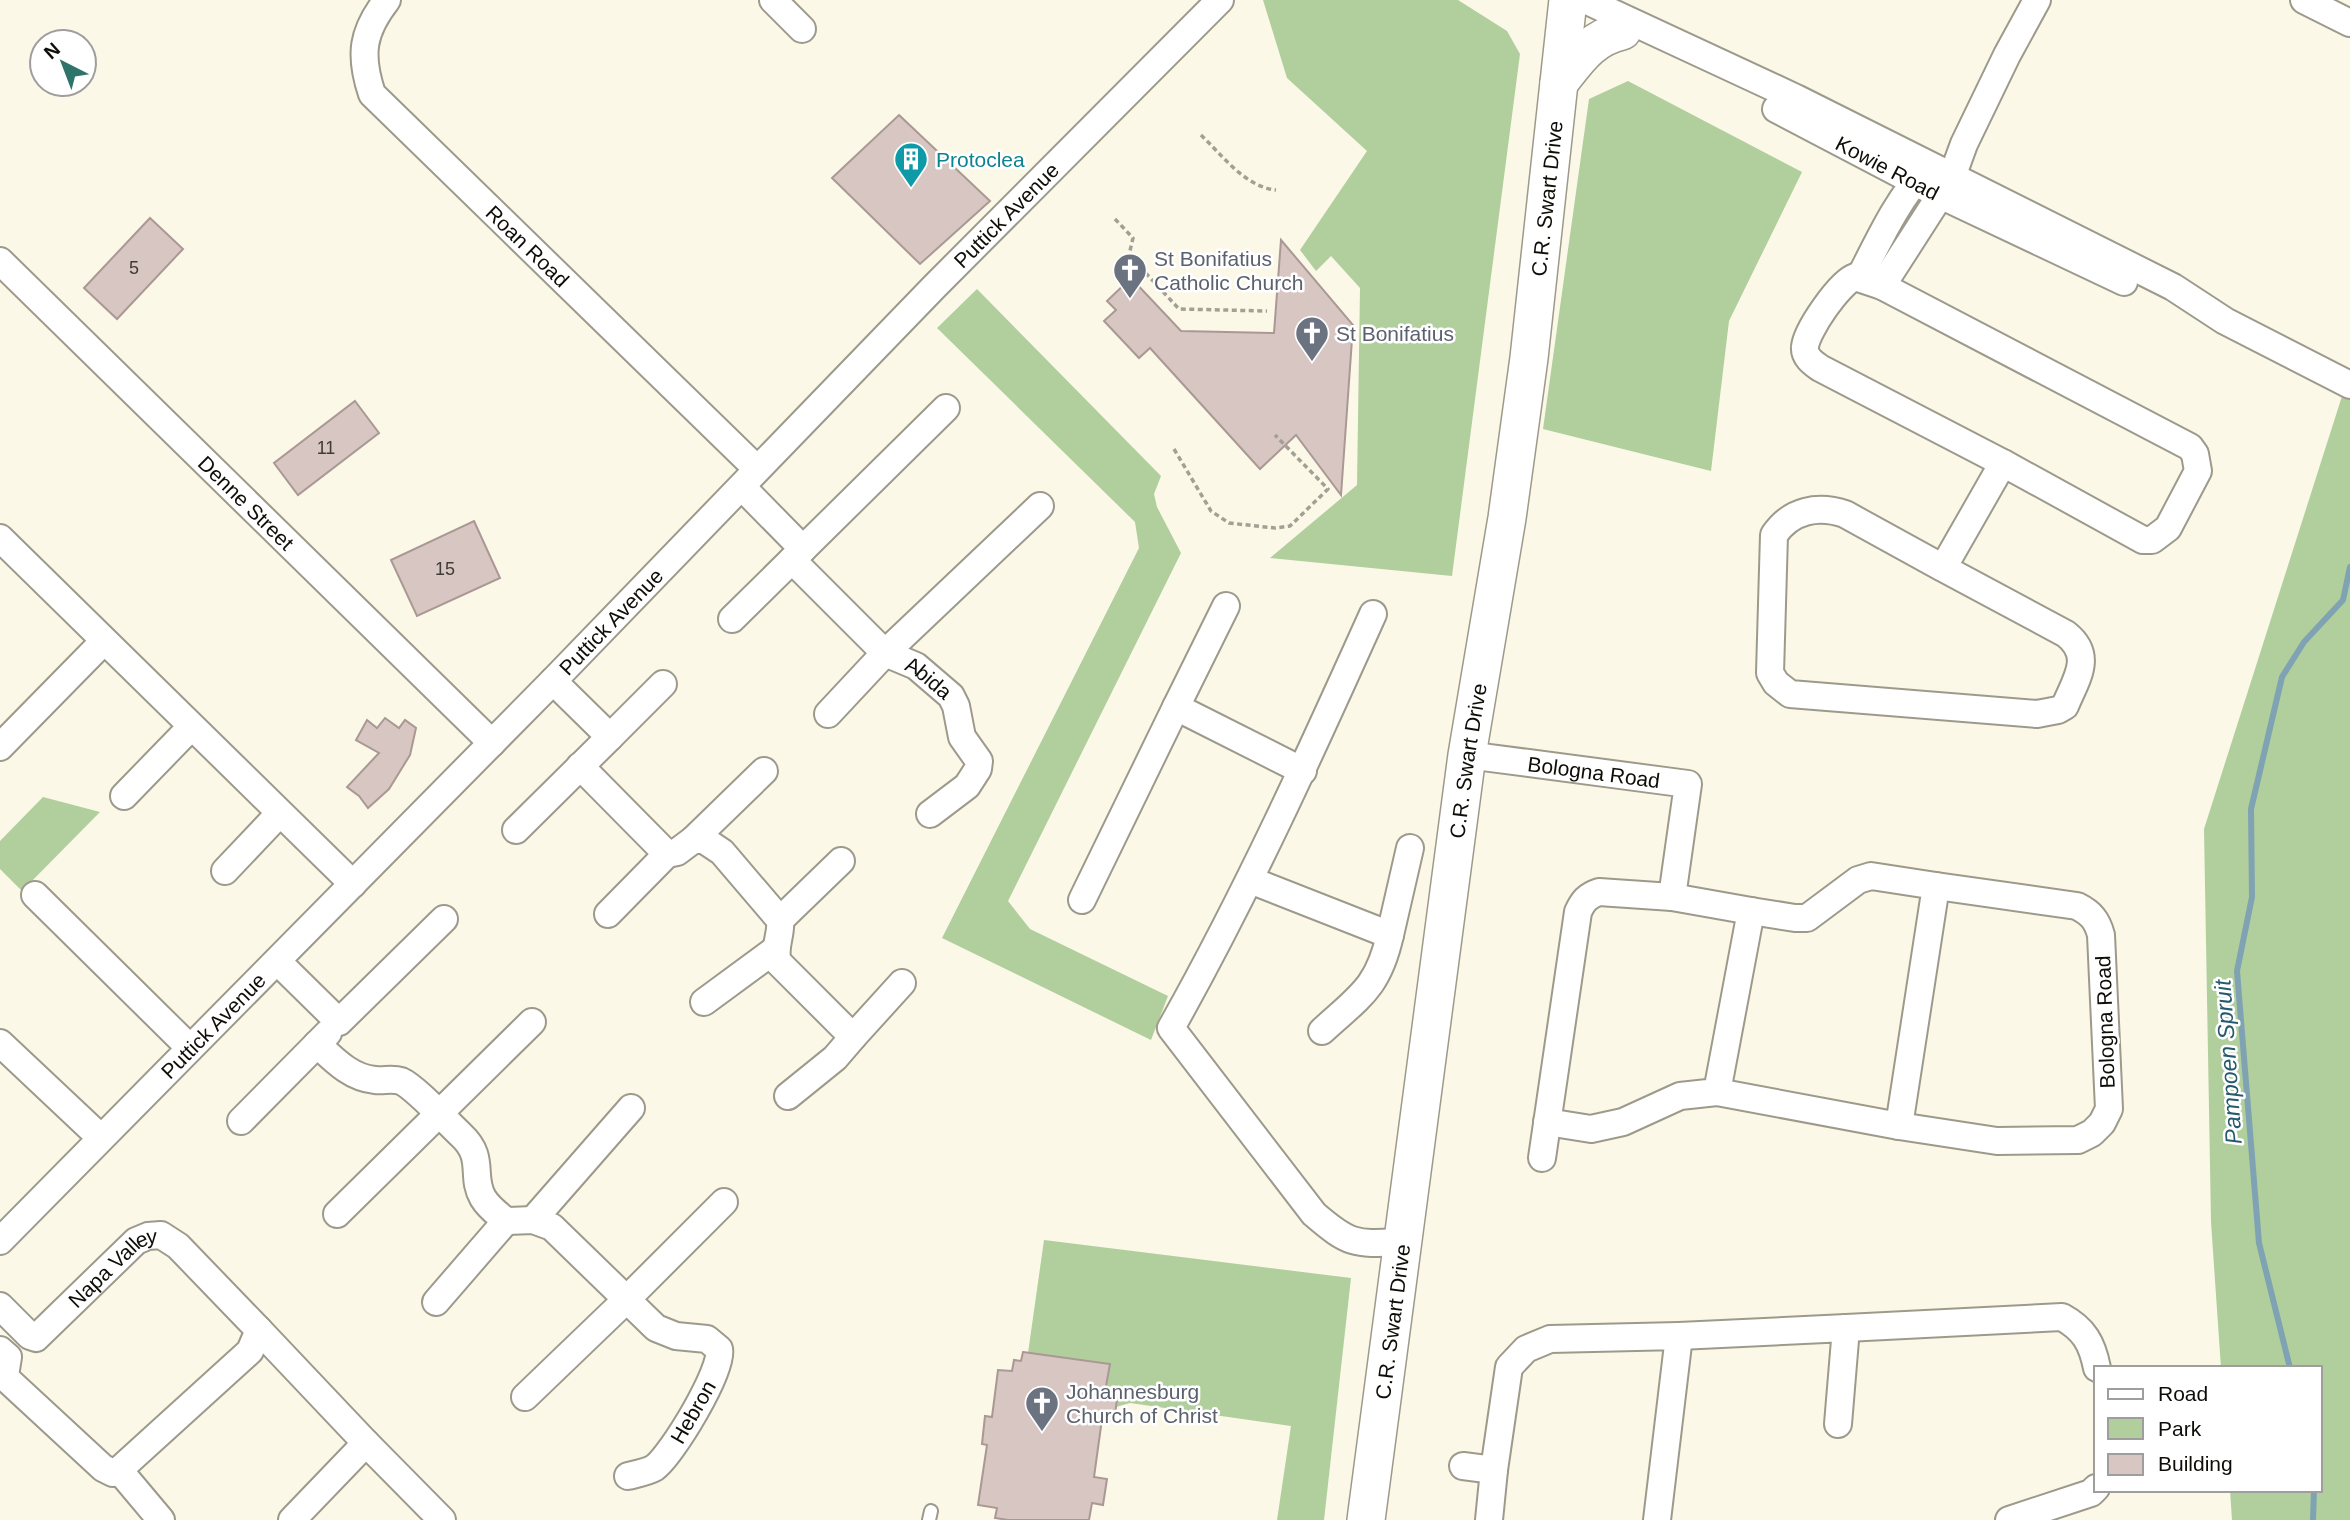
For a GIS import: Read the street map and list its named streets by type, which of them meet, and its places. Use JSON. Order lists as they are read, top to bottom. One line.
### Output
{"streets":{"street":["Kowie Road","C.R. Swart Drive","Puttick Avenue","Roan Road","Denne Street","Abida","Bologna Road","Napa Valley","Hebron"]},"crossings":[["Kowie Road","C.R. Swart Drive"],["C.R. Swart Drive","Bologna Road"],["Puttick Avenue","Roan Road"],["Puttick Avenue","Denne Street"],["Puttick Avenue","Abida"],["Roan Road","Abida"]],"water":["Pampoen Spruit"],"places":{"building":["Protoclea"],"church":["St Bonifatius Catholic Church","St Bonifatius","Johannesburg Church of Christ"]},"house_numbers":["5","11","15"],"legend":["Road","Park","Building"],"north":"top left"}
